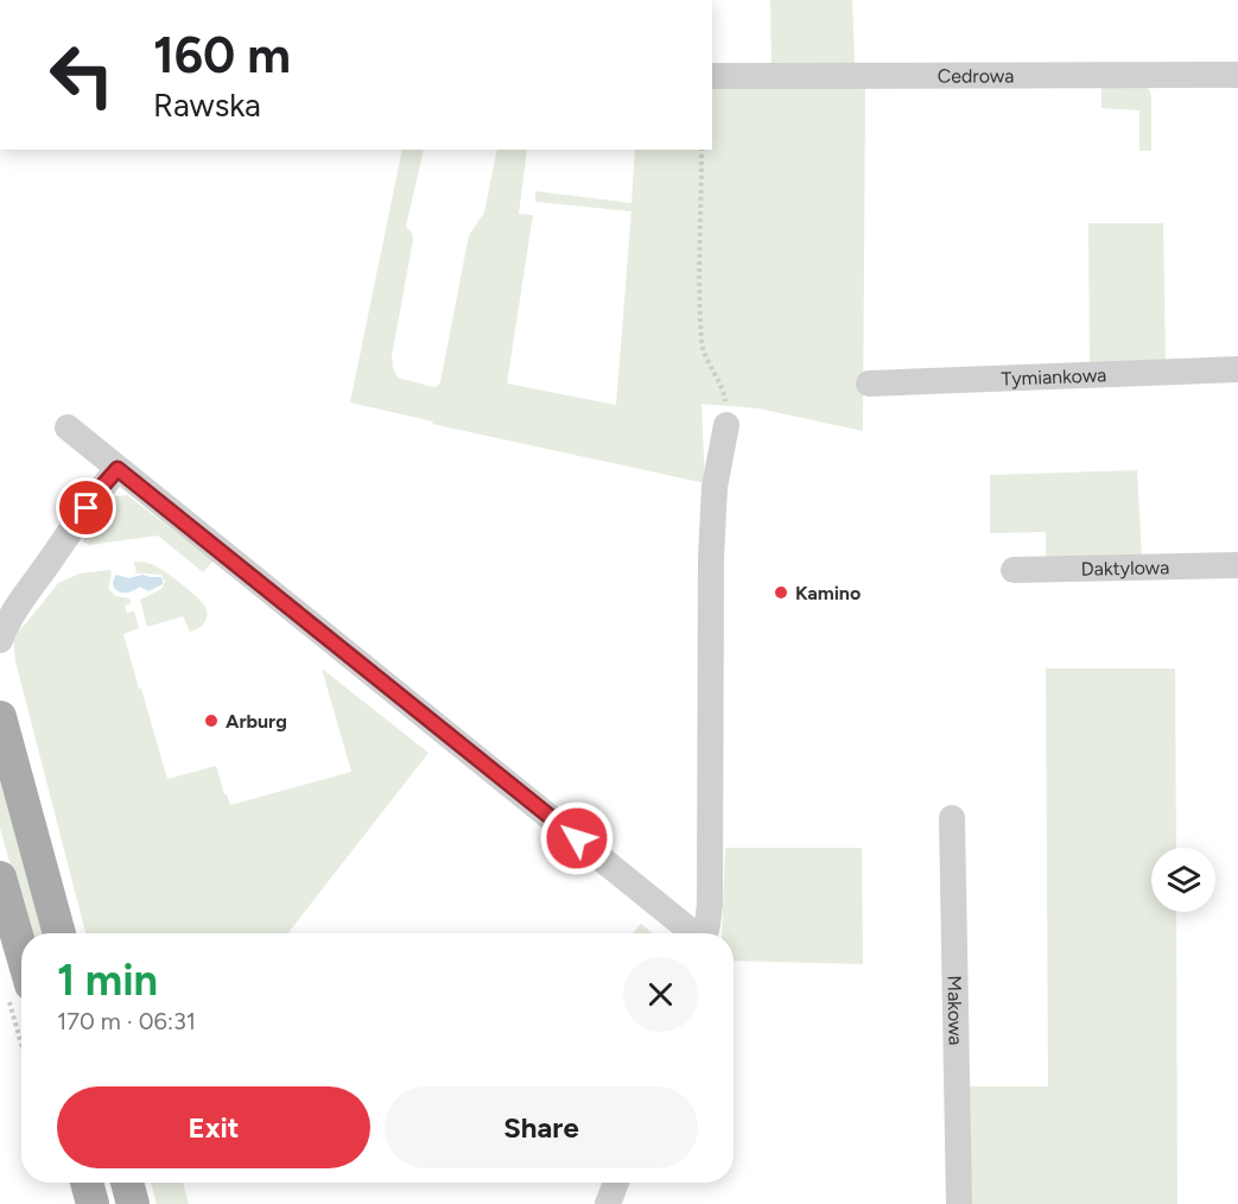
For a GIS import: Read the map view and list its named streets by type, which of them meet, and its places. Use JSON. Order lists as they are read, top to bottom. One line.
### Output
{"streets":{"street":["Cedrowa","Tymiankowa","Daktylowa","Makowa"]},"places":["Kamino","Arburg"],"page":{"turn":["160 m","Rawska"],"heading":["1 min","170 m · 06:31"],"buttons":["Exit","Share"]}}
